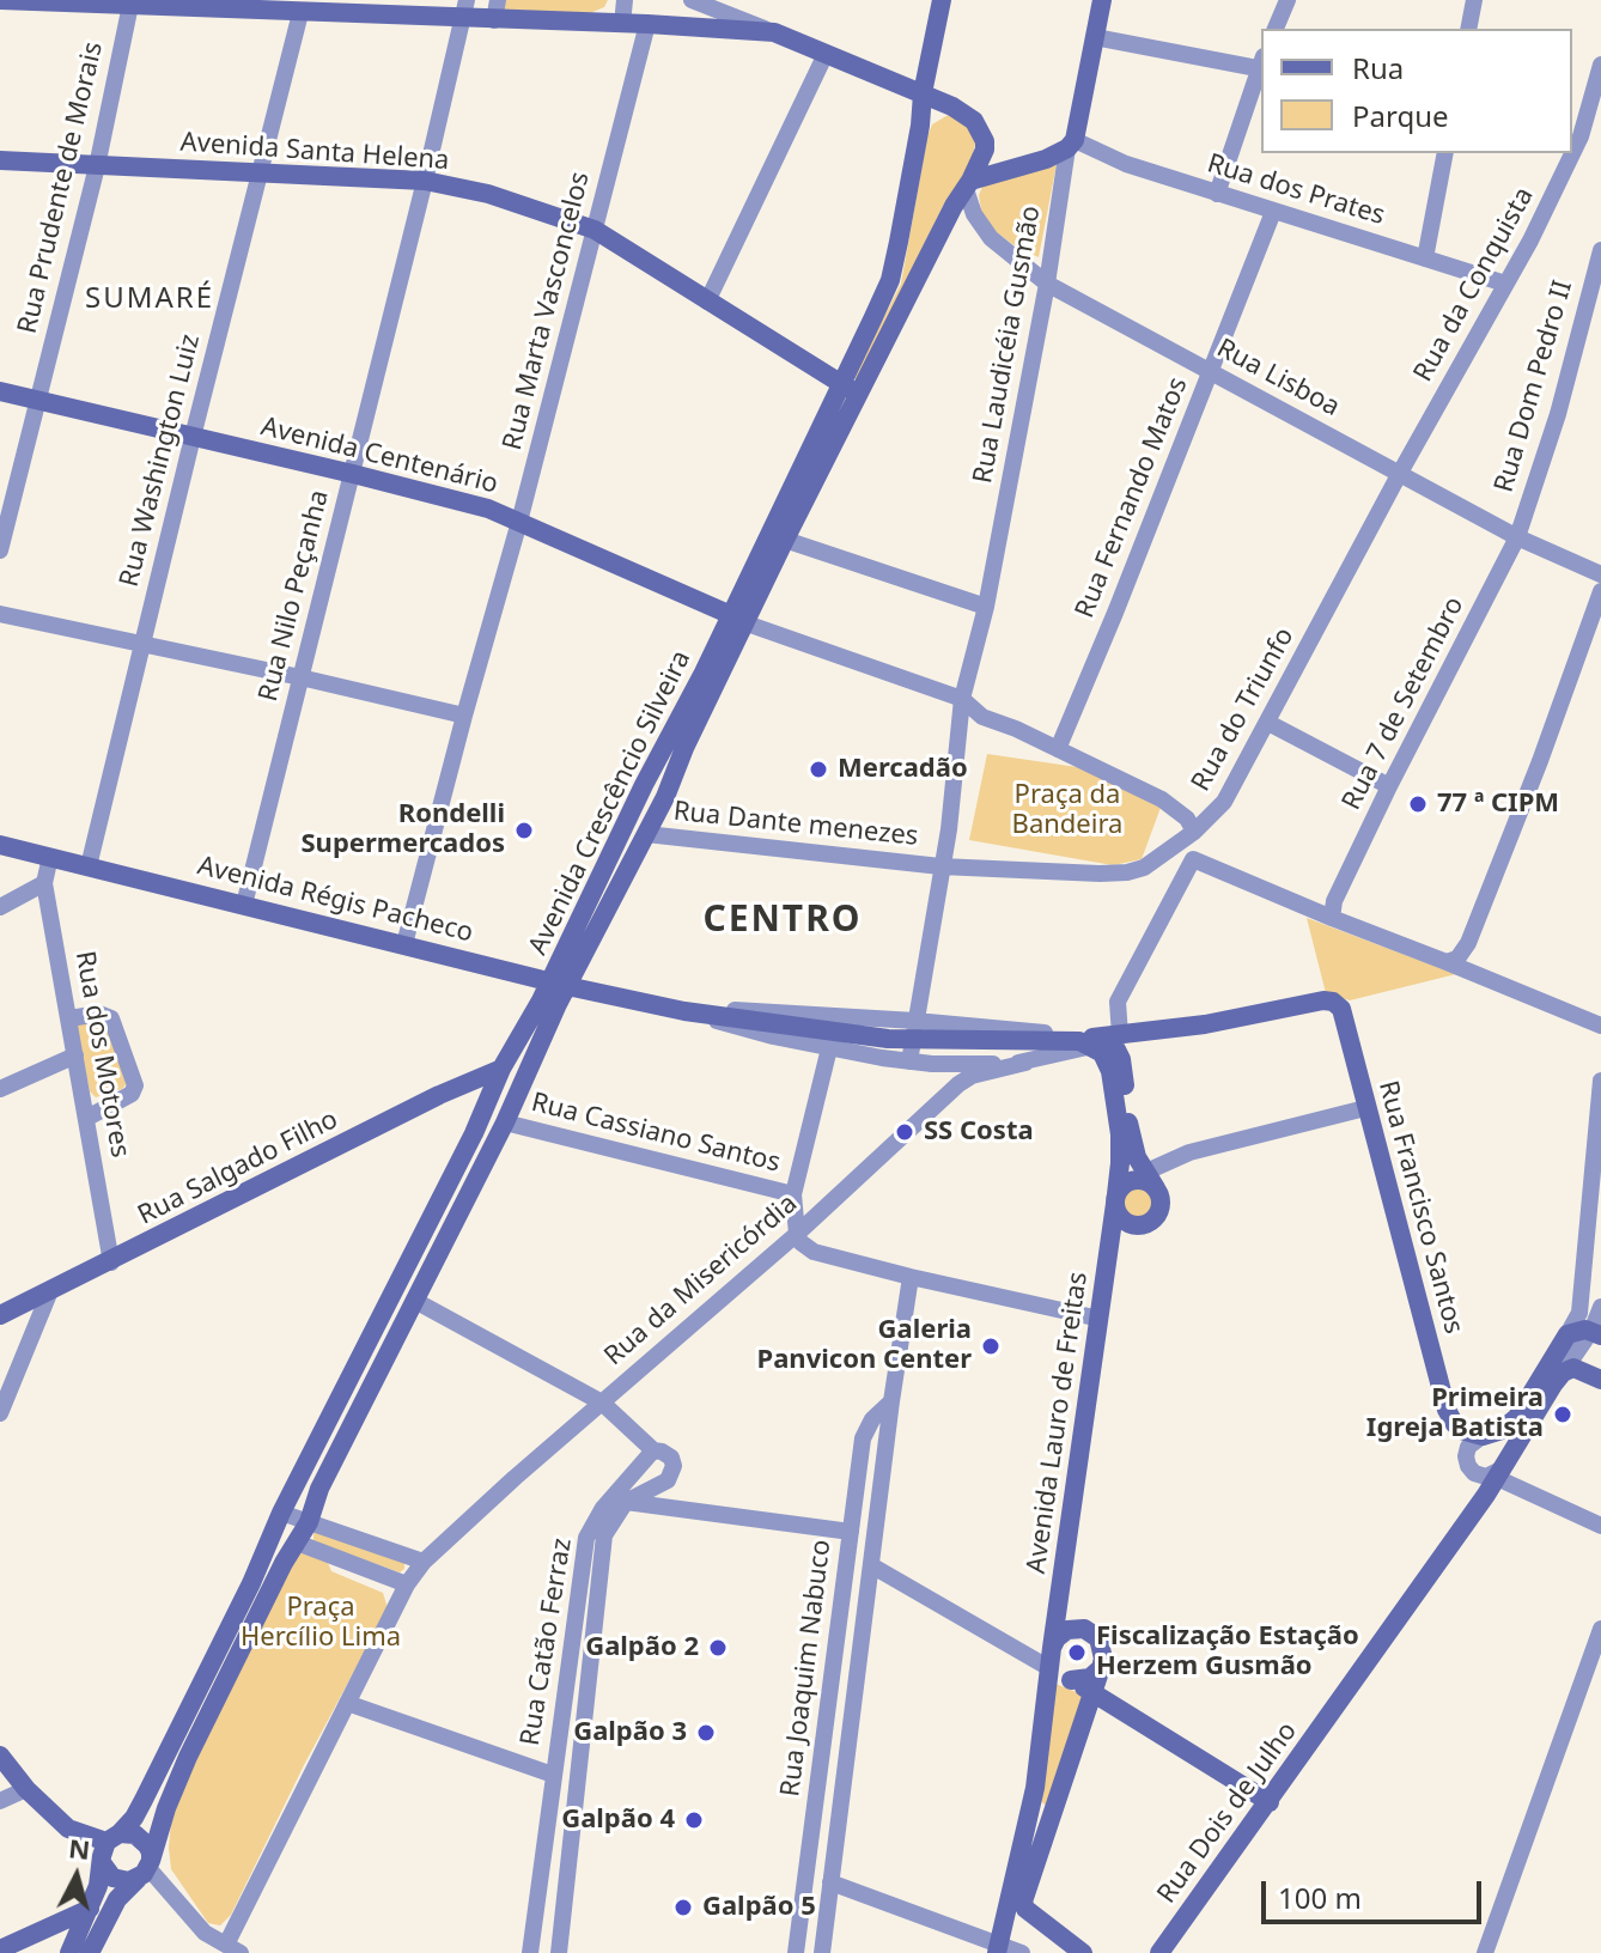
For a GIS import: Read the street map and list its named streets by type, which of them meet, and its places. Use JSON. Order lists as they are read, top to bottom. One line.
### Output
{"streets":{"street":["Avenida Santa Helena","Rua Prudente de Morais","Rua dos Prates","Rua da Conquista","Rua Marta Vasconcelos","Rua Laudicéia Gusmão","Rua Lisboa","Rua Dom Pedro II","Avenida Centenário","Rua Washington Luiz","Rua Fernando Matos","Rua Nilo Peçanha","Rua 7 de Setembro","Rua do Triunfo","Avenida Crescêncio Silveira","Rua Dante menezes","Avenida Régis Pacheco","Rua dos Motores","Rua Cassiano Santos","Rua Salgado Filho","Rua Francisco Santos","Rua da Misericórdia","Avenida Lauro de Freitas","Rua Catão Ferraz","Rua Joaquim Nabuco","Rua Dois de Julho"]},"crossings":[["Avenida Santa Helena","Rua Prudente de Morais"],["Avenida Santa Helena","Rua Marta Vasconcelos"],["Avenida Santa Helena","Rua Washington Luiz"],["Avenida Santa Helena","Rua Nilo Peçanha"],["Avenida Santa Helena","Avenida Crescêncio Silveira"],["Rua Prudente de Morais","Avenida Centenário"],["Rua dos Prates","Rua da Conquista"],["Rua dos Prates","Rua Laudicéia Gusmão"],["Rua dos Prates","Rua Fernando Matos"],["Rua da Conquista","Rua Lisboa"],["Rua da Conquista","Rua do Triunfo"],["Rua Marta Vasconcelos","Avenida Centenário"],["Rua Marta Vasconcelos","Avenida Régis Pacheco"],["Rua Laudicéia Gusmão","Rua Lisboa"],["Rua Laudicéia Gusmão","Rua do Triunfo"],["Rua Laudicéia Gusmão","Rua Dante menezes"],["Rua Lisboa","Rua Dom Pedro II"],["Rua Lisboa","Rua Fernando Matos"],["Rua Lisboa","Rua 7 de Setembro"],["Rua Lisboa","Rua do Triunfo"],["Rua Lisboa","Avenida Crescêncio Silveira"],["Rua Dom Pedro II","Rua 7 de Setembro"],["Avenida Centenário","Rua Washington Luiz"],["Avenida Centenário","Rua Nilo Peçanha"],["Avenida Centenário","Avenida Crescêncio Silveira"],["Rua Washington Luiz","Avenida Régis Pacheco"],["Rua Nilo Peçanha","Avenida Régis Pacheco"],["Rua do Triunfo","Rua Dante menezes"],["Avenida Crescêncio Silveira","Rua Dante menezes"],["Avenida Crescêncio Silveira","Avenida Régis Pacheco"],["Avenida Crescêncio Silveira","Rua Cassiano Santos"],["Avenida Crescêncio Silveira","Rua Salgado Filho"],["Avenida Régis Pacheco","Rua dos Motores"],["Avenida Régis Pacheco","Rua da Misericórdia"],["Avenida Régis Pacheco","Avenida Lauro de Freitas"],["Rua dos Motores","Rua Salgado Filho"],["Rua Francisco Santos","Rua Dois de Julho"]],"districts":["SUMARÉ","CENTRO"],"parks":["Praça da Bandeira","Praça Hercílio Lima"],"places":["Mercadão","77 ª CIPM","Rondelli Supermercados","SS Costa","Galeria Panvicon Center","Primeira Igreja Batista","Galpão 2","Fiscalização Estação Herzem Gusmão","Galpão 3","Galpão 4","Galpão 5"],"legend":["Rua","Parque"],"scale_bar":"100 m","north":"top"}
